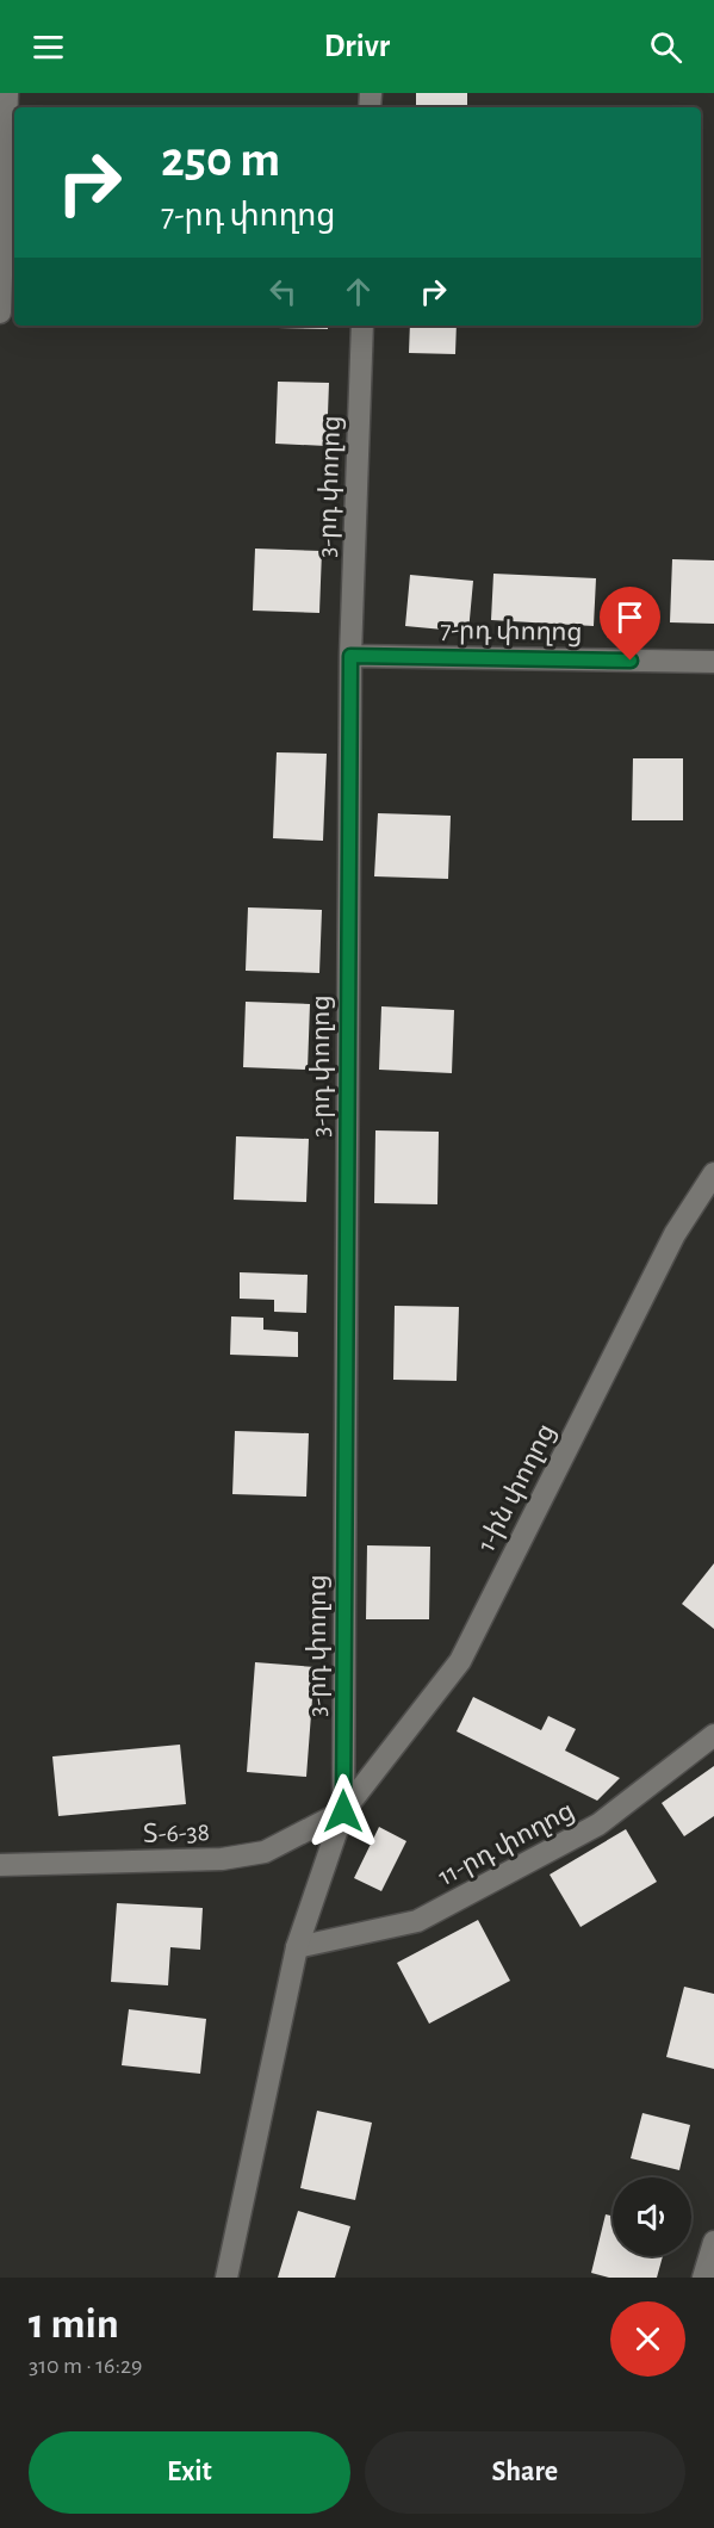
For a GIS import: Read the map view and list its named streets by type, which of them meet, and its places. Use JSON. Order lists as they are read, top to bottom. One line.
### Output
{"streets":{"street":["3-րդ փողոց","7-րդ փողոց","1-ին փողոց","Տ-6-38","11-րդ փողոց"]},"crossings":[["3-րդ փողոց","7-րդ փողոց"],["3-րդ փողոց","1-ին փողոց"],["3-րդ փողոց","Տ-6-38"],["1-ին փողոց","Տ-6-38"]],"page":{"header":"Drivr","turn":["250 m","7-րդ փողոց"],"heading":["1 min","310 m · 16:29"],"buttons":["Exit","Share"]}}
